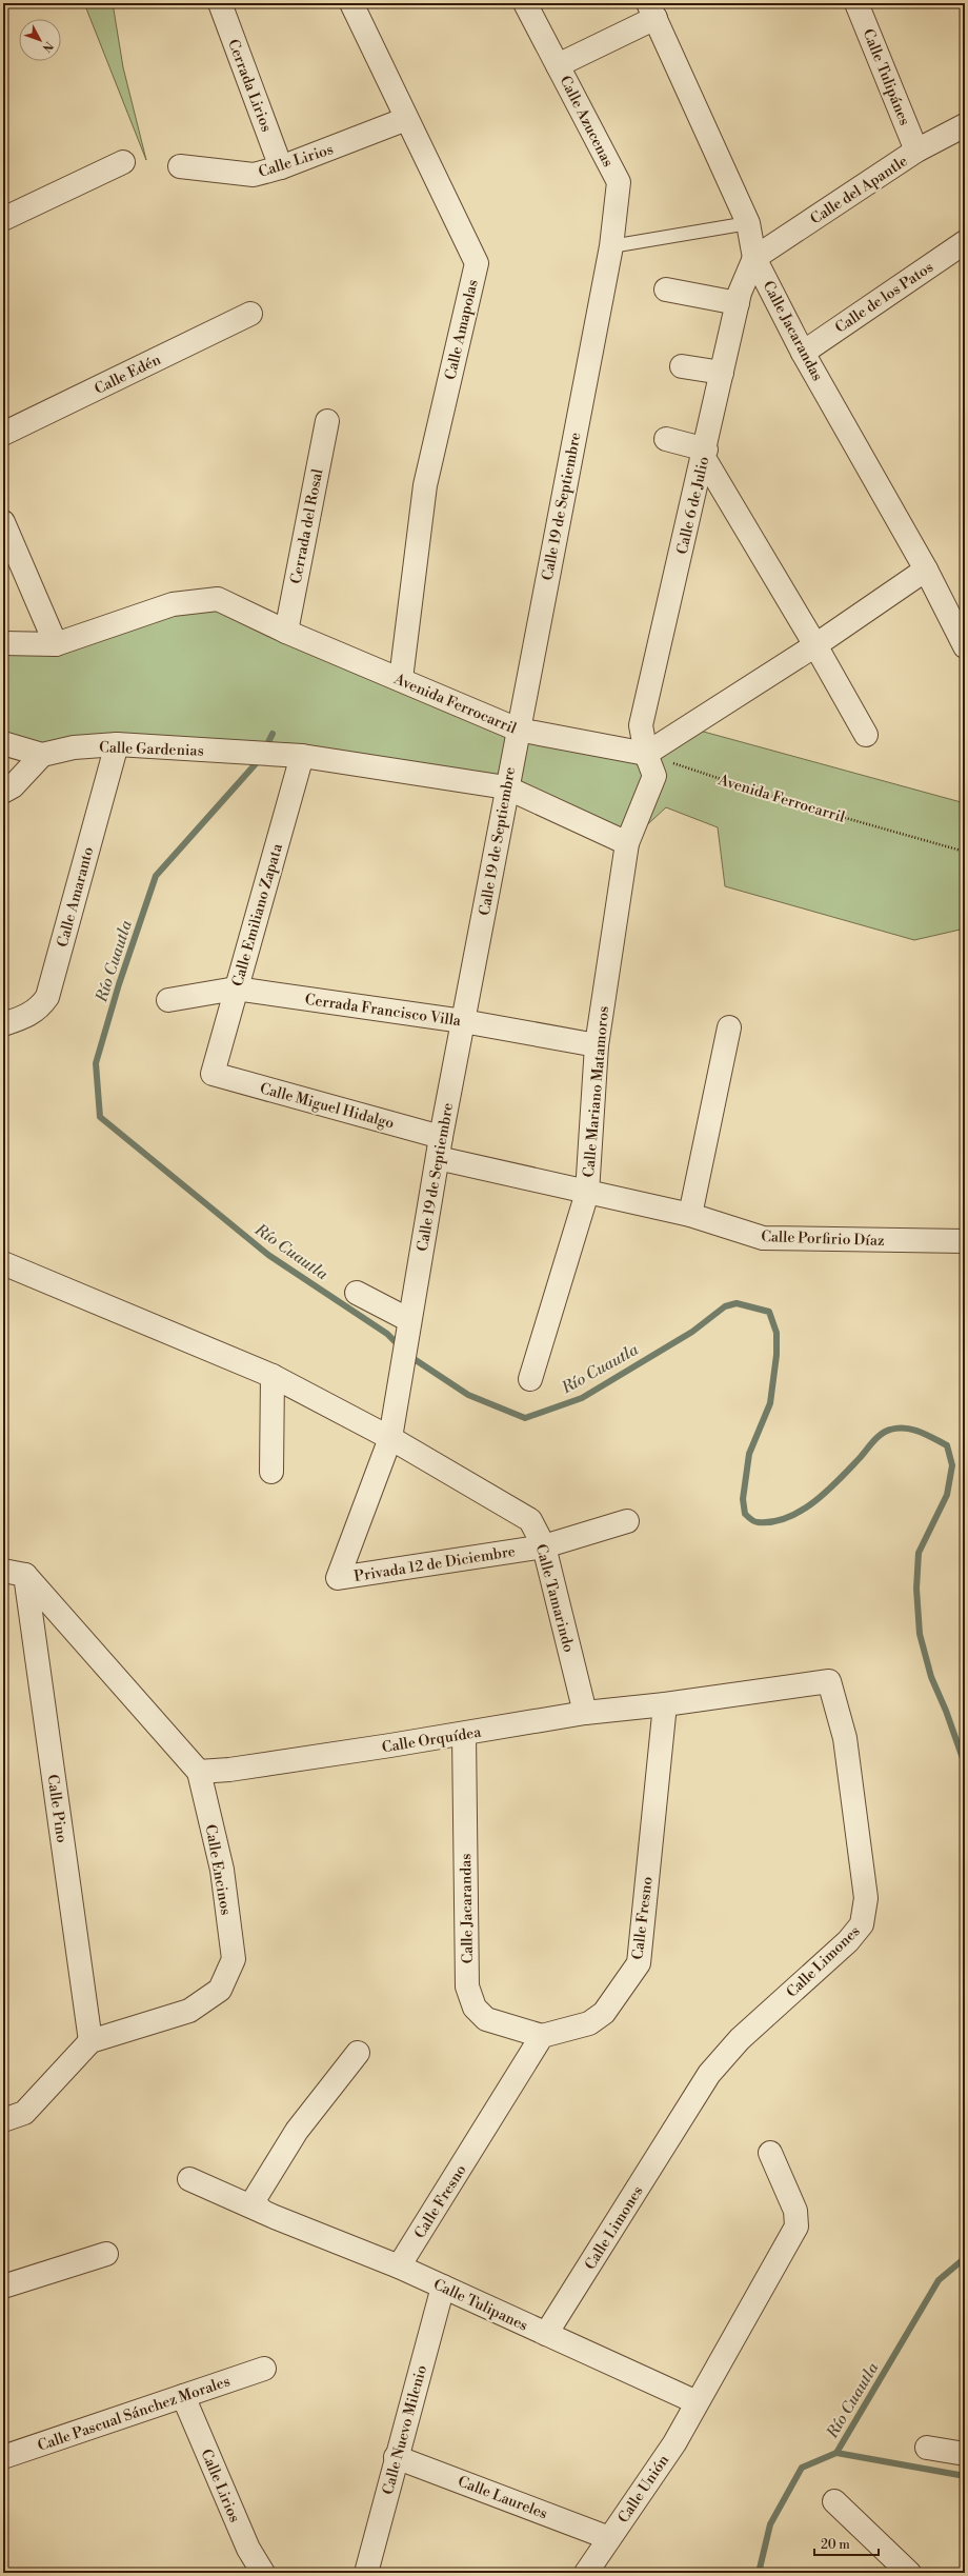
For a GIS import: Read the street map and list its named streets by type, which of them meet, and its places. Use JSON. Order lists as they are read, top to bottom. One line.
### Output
{"streets":{"street":["Calle Tulipánes","Cerrada Lirios","Calle Azucenas","Calle Lirios","Calle del Apantle","Calle de los Patos","Calle Amapolas","Calle Jacarandas","Calle Edén","Calle 6 de Julio","Calle 19 de Septiembre","Cerrada del Rosal","Avenida Ferrocarril","Calle Gardenias","Calle Amaranto","Calle Emiliano Zapata","Cerrada Francisco Villa","Calle Mariano Matamoros","Calle Miguel Hidalgo","Calle Porfirio Díaz","Privada 12 de Diciembre","Calle Tamarindo","Calle Orquídea","Calle Pino","Calle Encinos","Calle Fresno","Calle Limones","Calle Tulipanes","Calle Pascual Sánchez Morales","Calle Nuevo Milenio","Calle Unión","Calle Laureles"]},"crossings":[["Calle Tulipánes","Calle del Apantle"],["Cerrada Lirios","Calle Lirios"],["Calle Azucenas","Calle 19 de Septiembre"],["Calle Lirios","Calle Amapolas"],["Calle Lirios","Calle Pascual Sánchez Morales"],["Calle del Apantle","Calle Jacarandas"],["Calle del Apantle","Calle 6 de Julio"],["Calle de los Patos","Calle Jacarandas"],["Calle Amapolas","Avenida Ferrocarril"],["Calle Jacarandas","Calle 6 de Julio"],["Calle Jacarandas","Calle Orquídea"],["Calle Jacarandas","Calle Fresno"],["Calle 6 de Julio","Avenida Ferrocarril"],["Calle 6 de Julio","Calle Mariano Matamoros"],["Calle 19 de Septiembre","Avenida Ferrocarril"],["Calle 19 de Septiembre","Calle Gardenias"],["Calle 19 de Septiembre","Cerrada Francisco Villa"],["Calle 19 de Septiembre","Calle Miguel Hidalgo"],["Calle 19 de Septiembre","Calle Porfirio Díaz"],["Calle 19 de Septiembre","Privada 12 de Diciembre"],["Calle 19 de Septiembre","Calle Tamarindo"],["Cerrada del Rosal","Avenida Ferrocarril"],["Avenida Ferrocarril","Calle Mariano Matamoros"],["Calle Gardenias","Calle Amaranto"],["Calle Gardenias","Calle Emiliano Zapata"],["Calle Emiliano Zapata","Cerrada Francisco Villa"],["Calle Emiliano Zapata","Calle Miguel Hidalgo"],["Cerrada Francisco Villa","Calle Mariano Matamoros"],["Calle Mariano Matamoros","Calle Porfirio Díaz"],["Calle Miguel Hidalgo","Calle Porfirio Díaz"],["Privada 12 de Diciembre","Calle Tamarindo"],["Calle Tamarindo","Calle Orquídea"],["Calle Orquídea","Calle Encinos"],["Calle Orquídea","Calle Fresno"],["Calle Orquídea","Calle Limones"],["Calle Pino","Calle Encinos"],["Calle Fresno","Calle Limones"],["Calle Fresno","Calle Tulipanes"],["Calle Limones","Calle Tulipanes"],["Calle Tulipanes","Calle Nuevo Milenio"],["Calle Tulipanes","Calle Unión"],["Calle Nuevo Milenio","Calle Laureles"],["Calle Unión","Calle Laureles"]],"water":["Río Cuautla"],"scale_bar":"20 m","north":"bottom right"}
